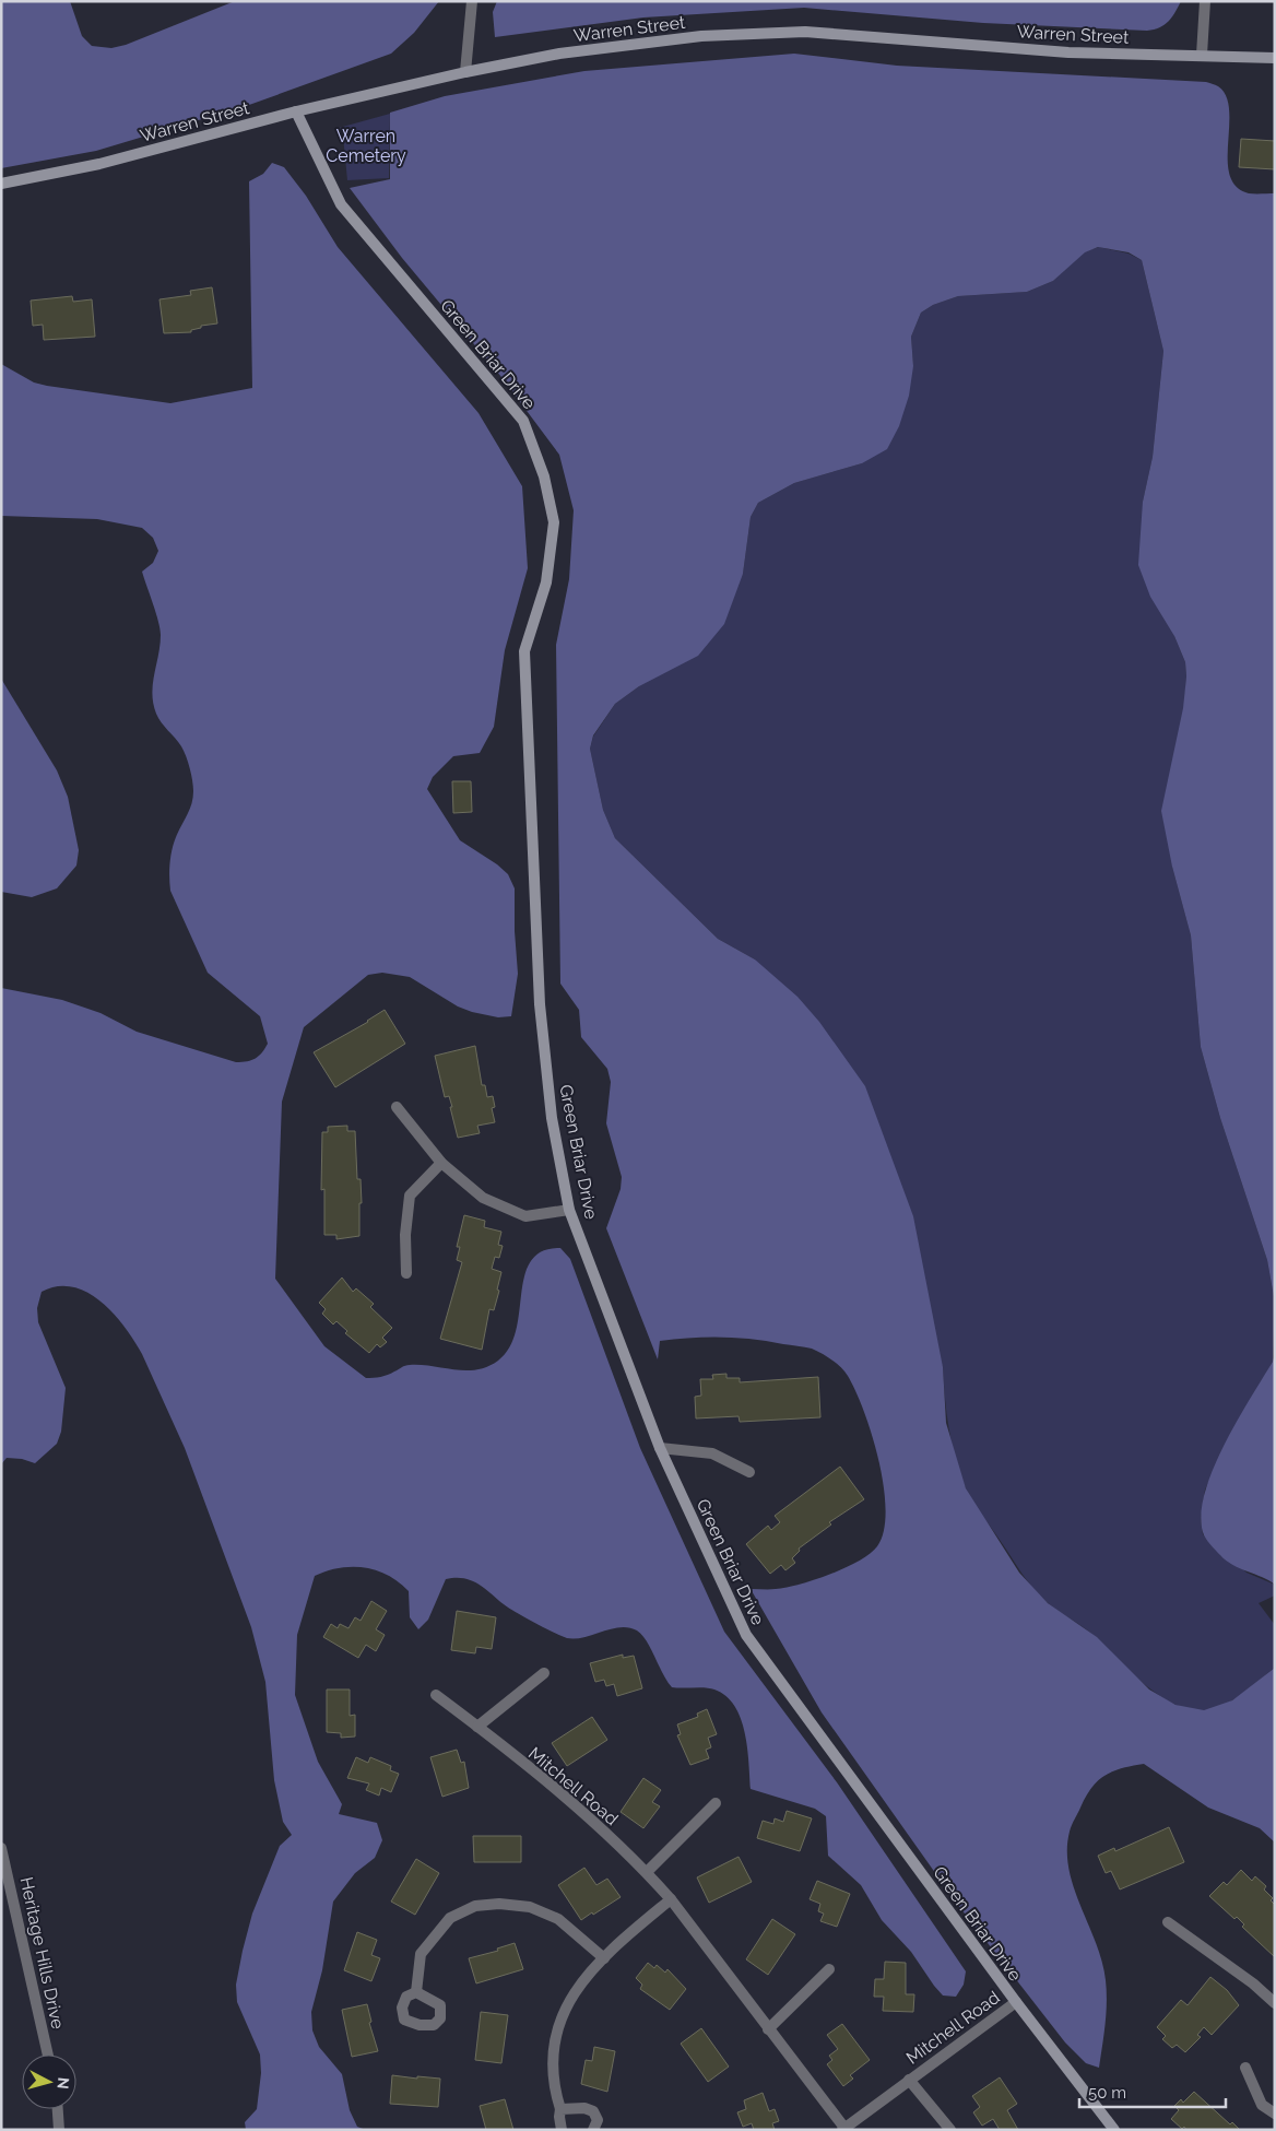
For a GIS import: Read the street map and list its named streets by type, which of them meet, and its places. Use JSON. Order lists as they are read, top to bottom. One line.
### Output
{"streets":{"street":["Warren Street","Green Briar Drive","Mitchell Road","Heritage Hills Drive"]},"crossings":[["Warren Street","Green Briar Drive"],["Green Briar Drive","Mitchell Road"]],"parks":["Warren Cemetery"],"scale_bar":"50 m","north":"right"}
